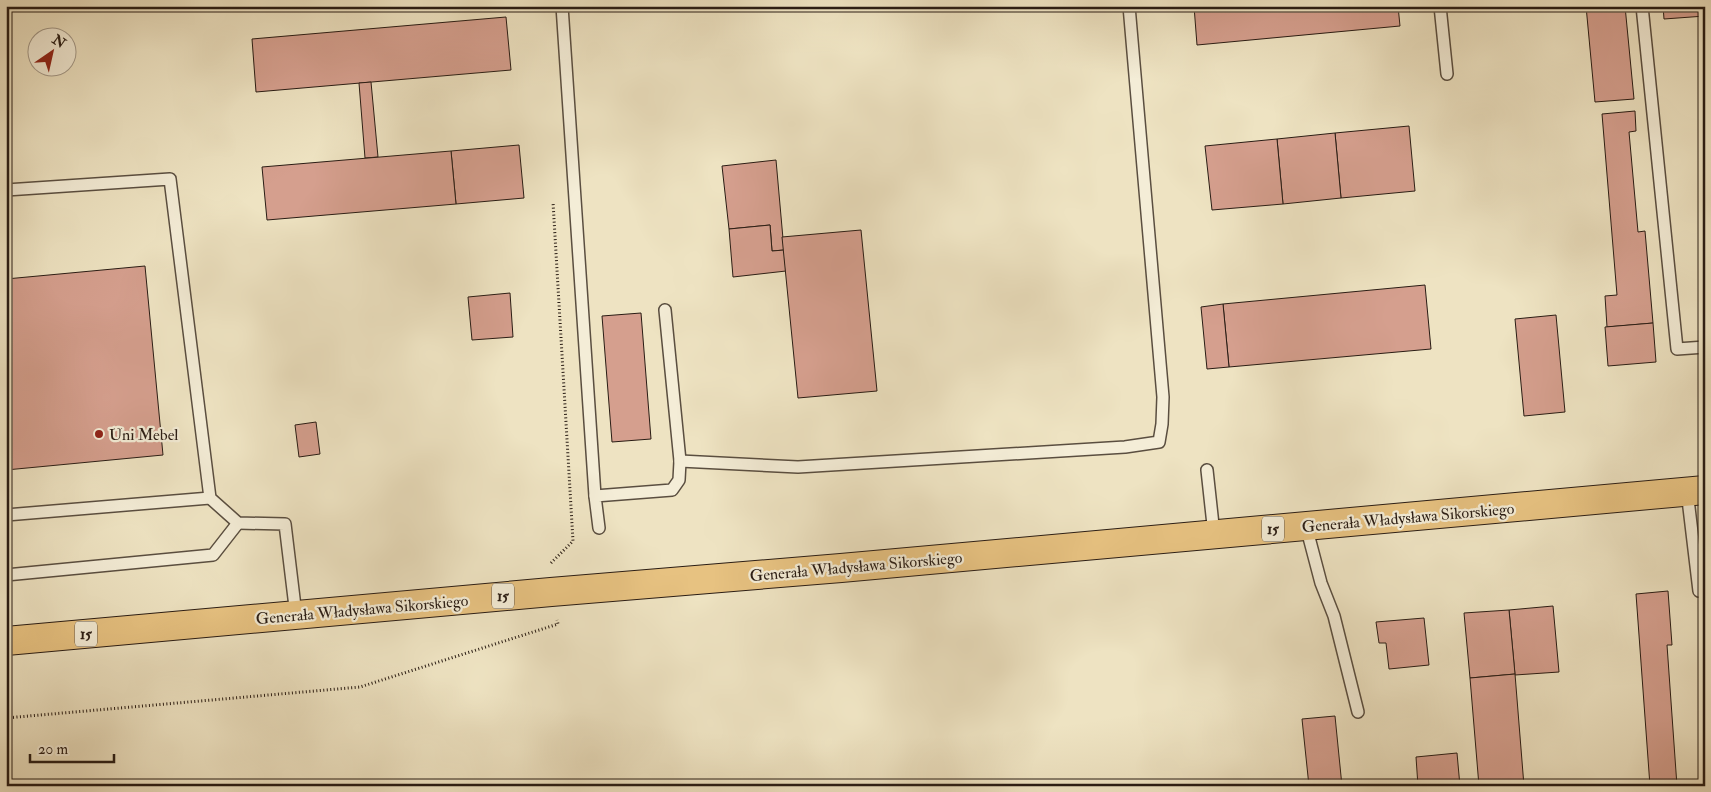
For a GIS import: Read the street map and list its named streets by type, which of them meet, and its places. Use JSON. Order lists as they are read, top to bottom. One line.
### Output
{"streets":{"main road":["Generała Władysława Sikorskiego","15"]},"places":["Uni Mebel"],"scale_bar":"20 m","north":"top right"}
